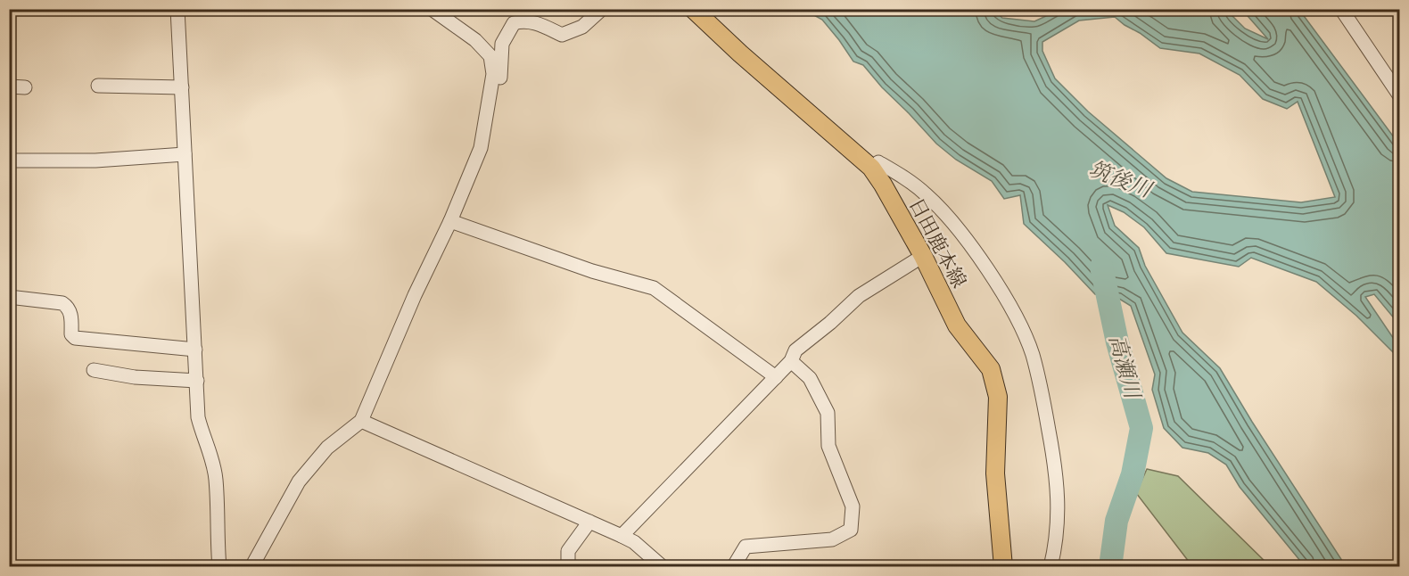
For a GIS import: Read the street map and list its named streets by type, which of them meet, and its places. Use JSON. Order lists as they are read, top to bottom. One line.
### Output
{"streets":{"main road":["日田鹿本線"]},"water":["筑後川","高瀬川"]}
